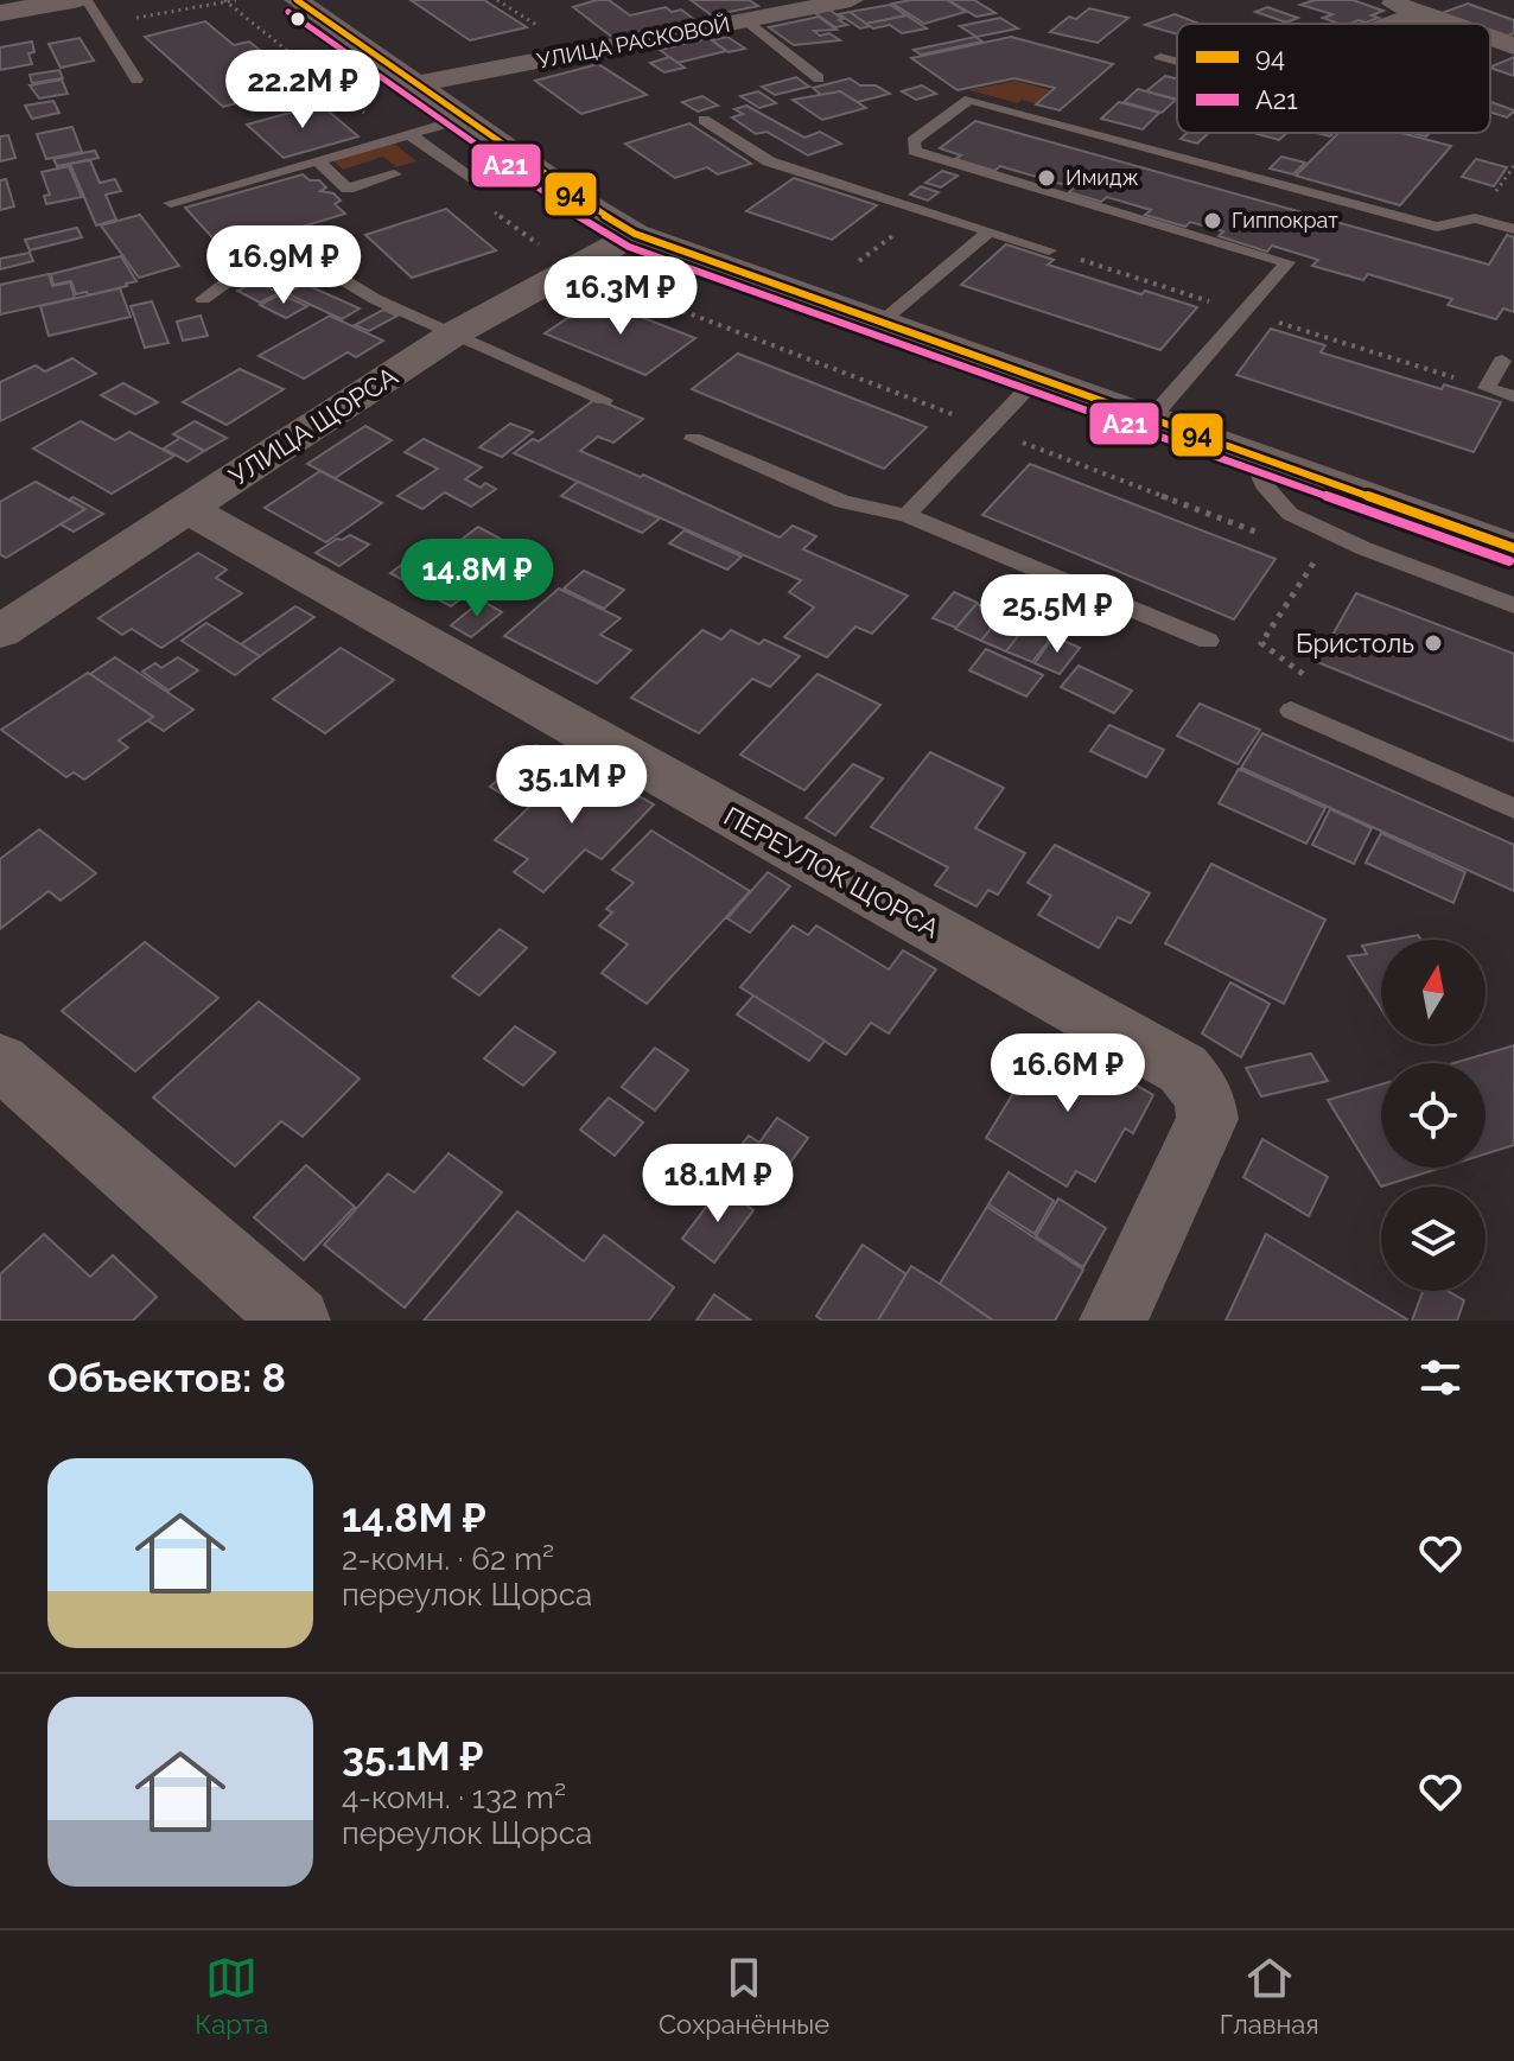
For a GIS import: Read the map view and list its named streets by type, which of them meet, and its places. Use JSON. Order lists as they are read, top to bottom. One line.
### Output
{"streets":{"street":["УЛИЦА РАСКОВОЙ","УЛИЦА ЩОРСА","ПЕРЕУЛОК ЩОРСА"]},"crossings":[["УЛИЦА ЩОРСА","ПЕРЕУЛОК ЩОРСА"]],"places":["Имидж","Гиппократ","Бристоль"],"lines":["transit line 94","transit line А21"],"legend":["94","А21"],"north":"top","page":{"price":["22.2M ₽","16.9M ₽","16.3M ₽","14.8M ₽","25.5M ₽","35.1M ₽","16.6M ₽","18.1M ₽"],"heading":"Объектов: 8","list":[{"name":"14.8M ₽","note":"2-комн. · 62 m² · переулок Щорса"},{"name":"35.1M ₽","note":"4-комн. · 132 m² · переулок Щорса"}],"tabs":["Карта","Сохранённые","Главная"]}}
